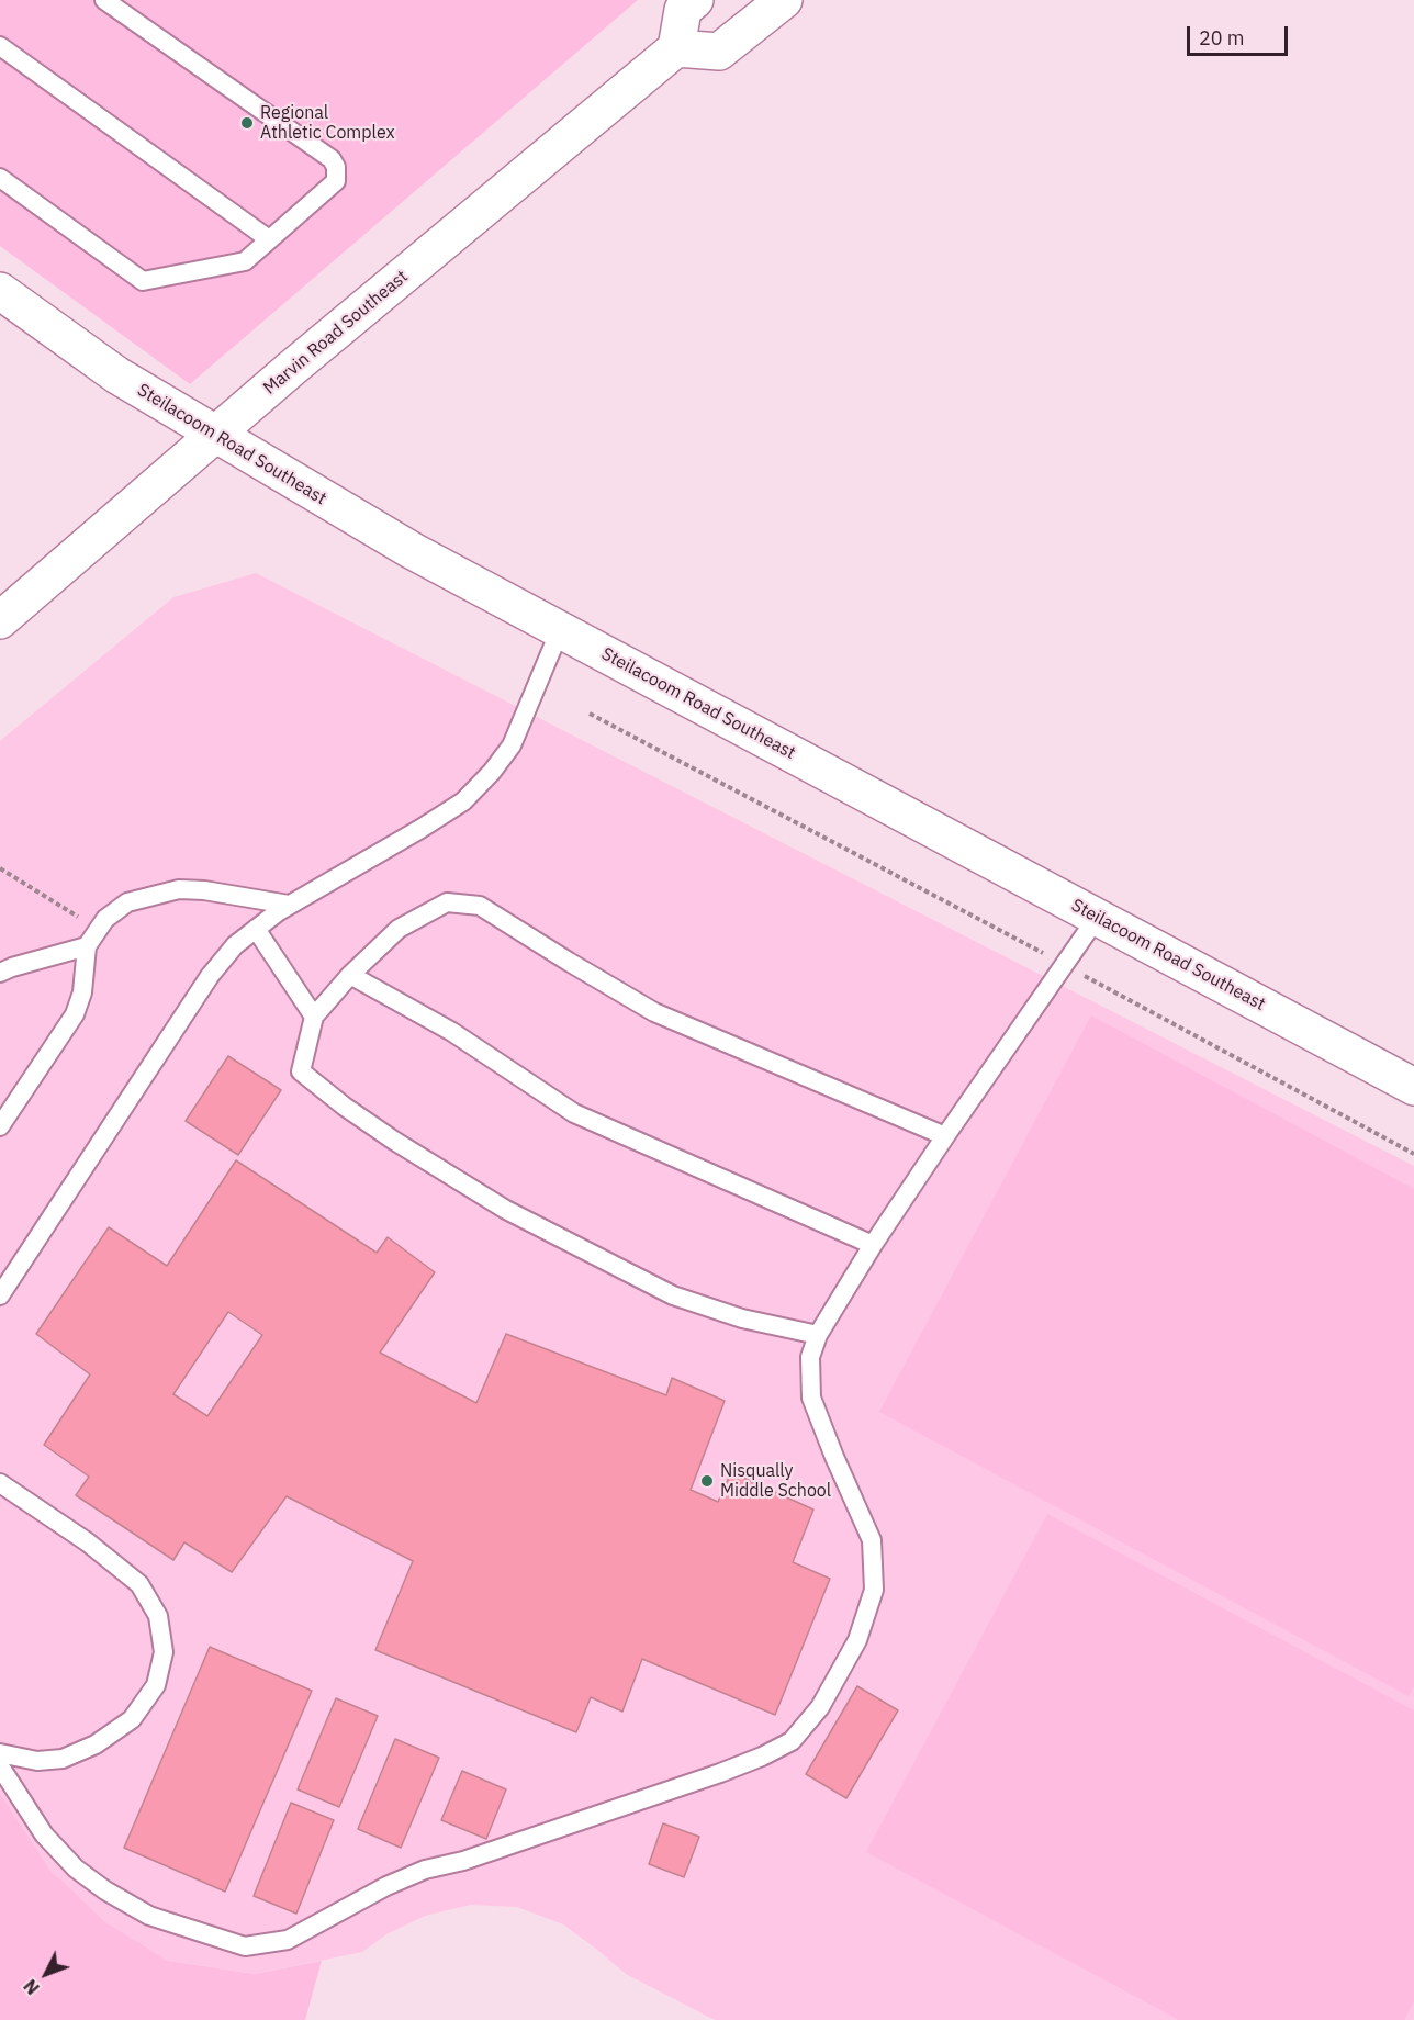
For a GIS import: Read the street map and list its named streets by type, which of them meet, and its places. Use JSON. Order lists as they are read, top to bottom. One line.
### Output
{"streets":{"street":["Marvin Road Southeast","Steilacoom Road Southeast"]},"crossings":[["Marvin Road Southeast","Steilacoom Road Southeast"]],"places":["Regional Athletic Complex","Nisqually Middle School"],"scale_bar":"20 m","north":"bottom left"}
